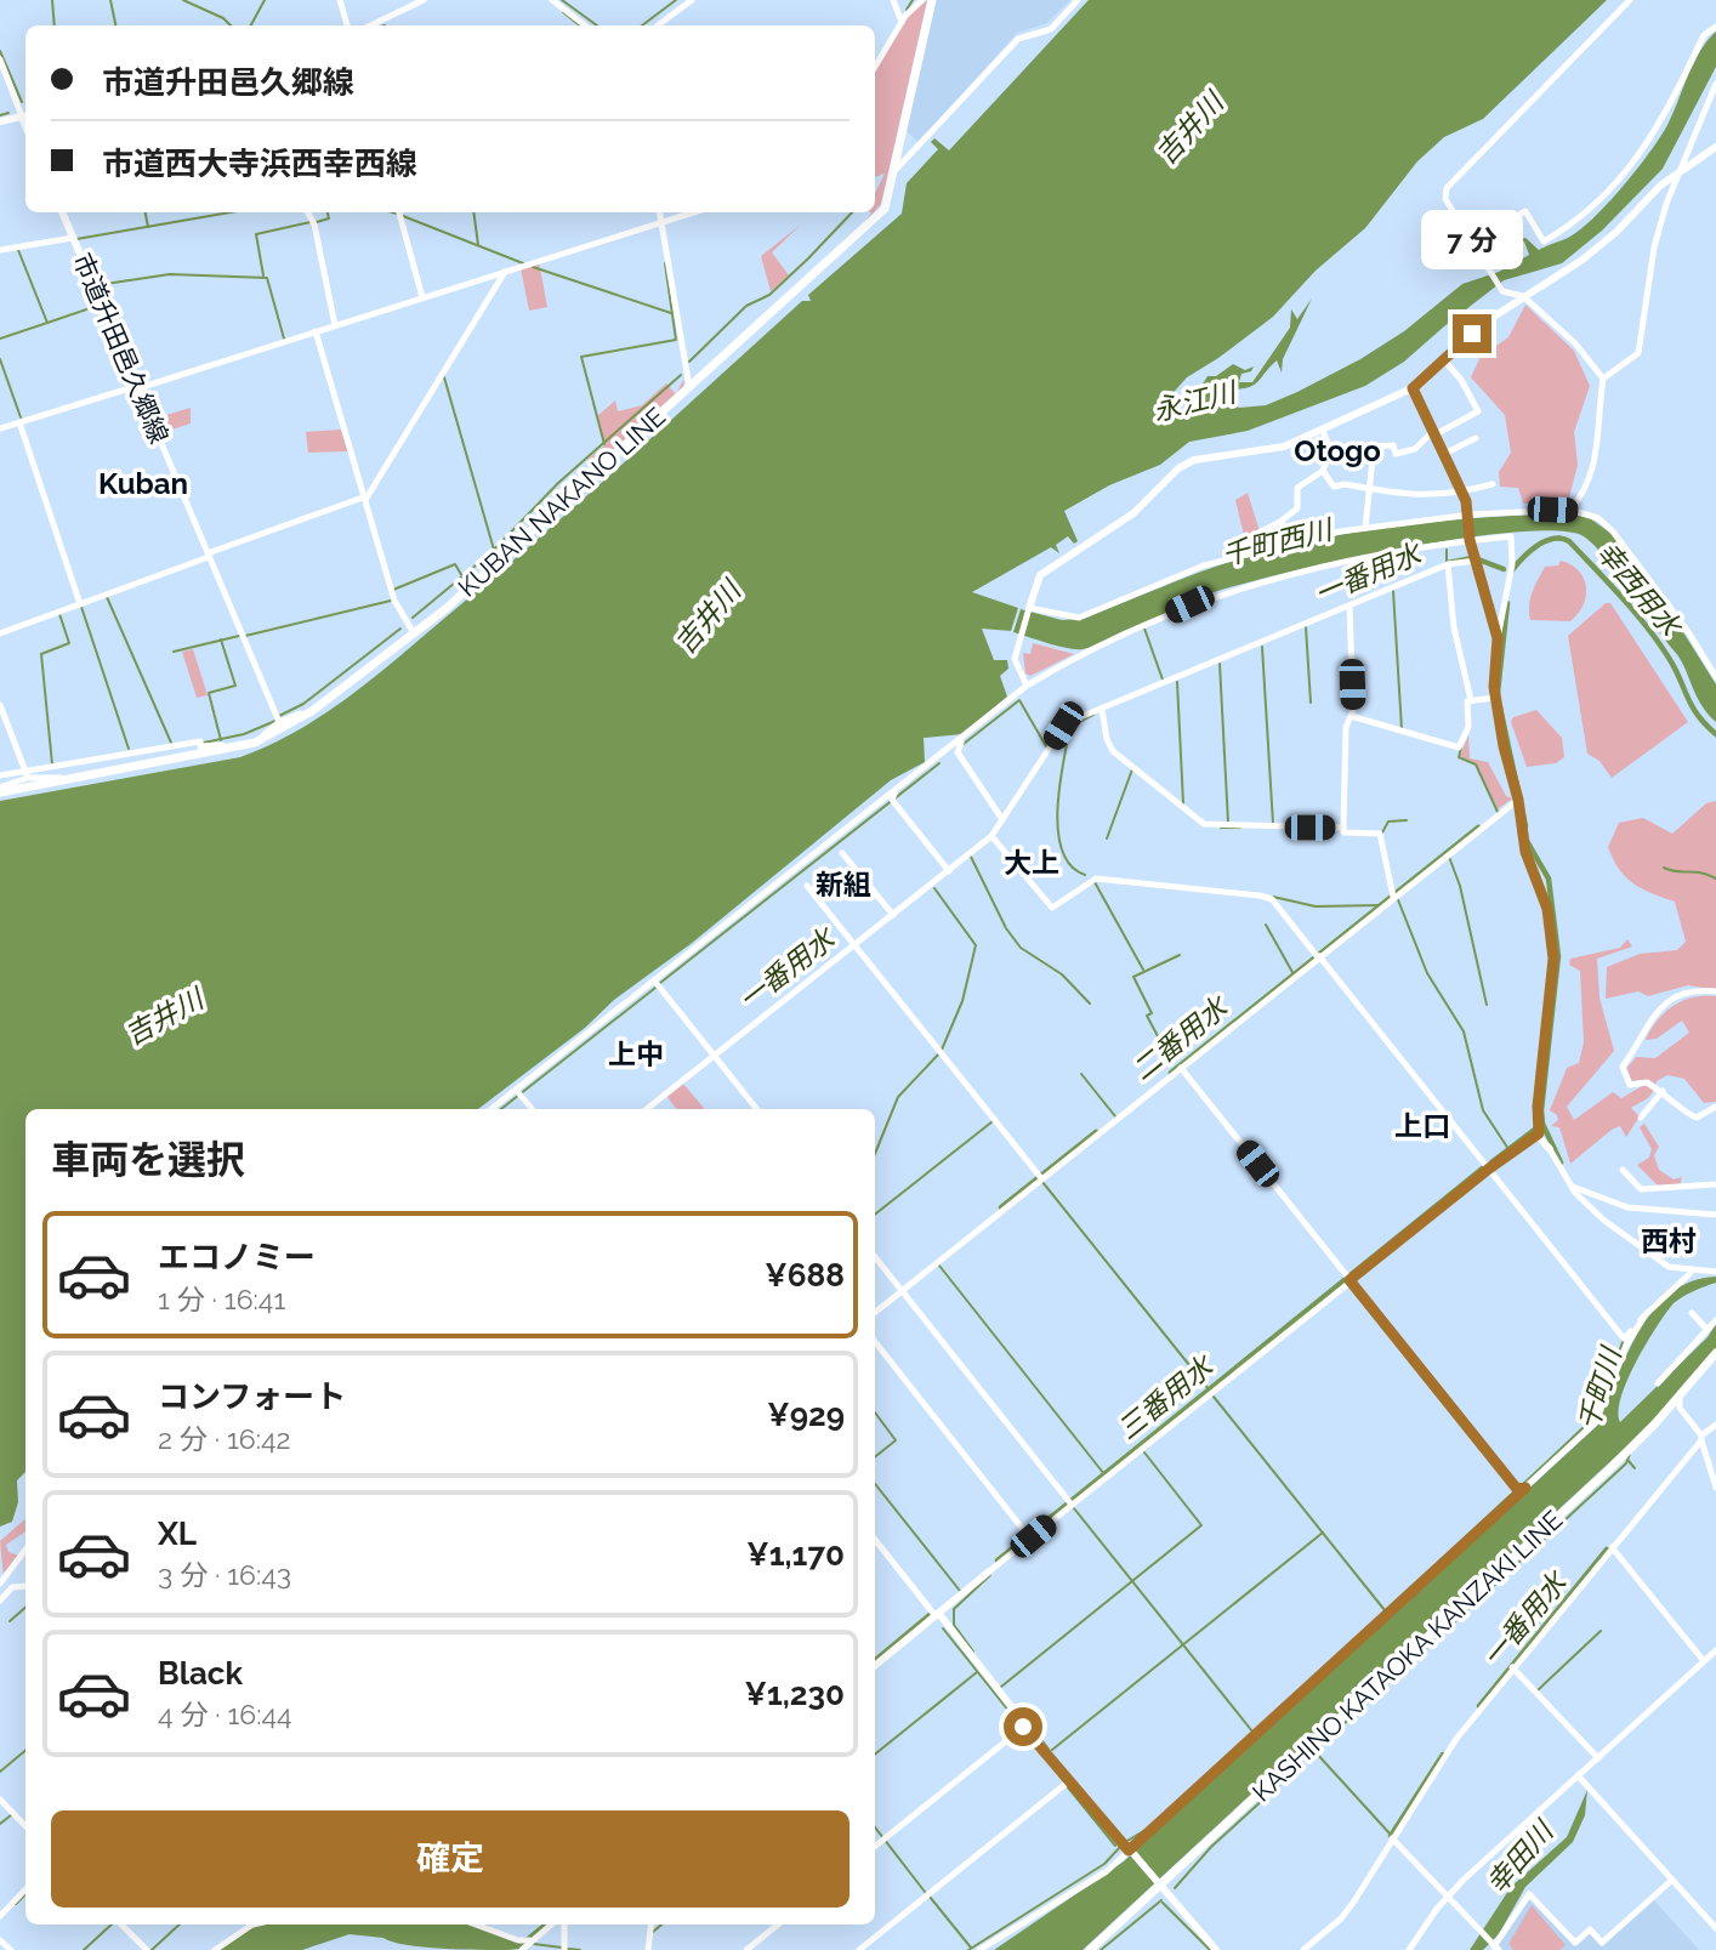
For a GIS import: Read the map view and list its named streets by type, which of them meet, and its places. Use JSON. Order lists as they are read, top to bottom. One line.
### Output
{"streets":{"main road":["KUBAN NAKANO LINE","KASHINO KATAOKA KANZAKI LINE"],"street":["市道升田邑久郷線"]},"districts":["Otogo","Kuban","大上","新組","上中","上口","西村"],"water":["吉井川","永江川","千町西川","一番用水","幸西用水","二番用水","千町川","三番用水","幸田川"],"page":{"banner":["市道升田邑久郷線","市道西大寺浜西幸西線"],"bubble":"7 分","heading":"車両を選択","list":[{"name":"エコノミー","note":"1 分 · 16:41","value":"¥688"},{"name":"コンフォート","note":"2 分 · 16:42","value":"¥929"},{"name":"XL","note":"3 分 · 16:43","value":"¥1,170"},{"name":"Black","note":"4 分 · 16:44","value":"¥1,230"}],"buttons":"確定"}}
